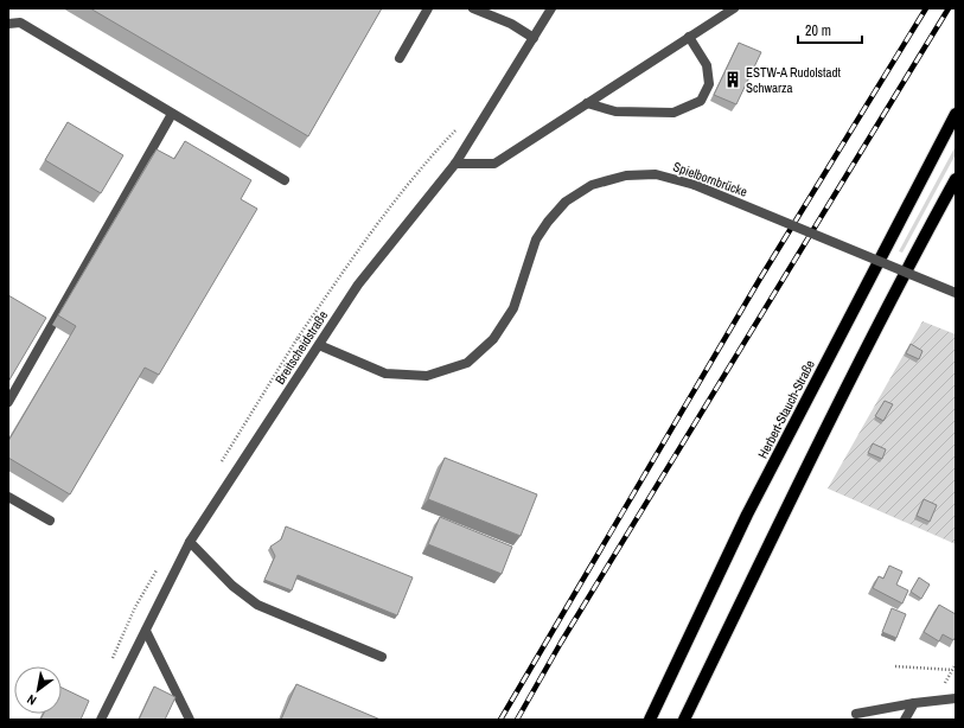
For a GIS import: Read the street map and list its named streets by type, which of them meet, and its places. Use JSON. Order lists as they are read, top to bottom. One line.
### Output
{"streets":{"main road":["Herbert-Stauch-Straße"],"street":["Spielbornbrücke","Breitscheidstraße"]},"crossings":[["Spielbornbrücke","Breitscheidstraße"]],"places":{"building":["ESTW-A Rudolstadt Schwarza"]},"scale_bar":"20 m","north":"bottom left"}
